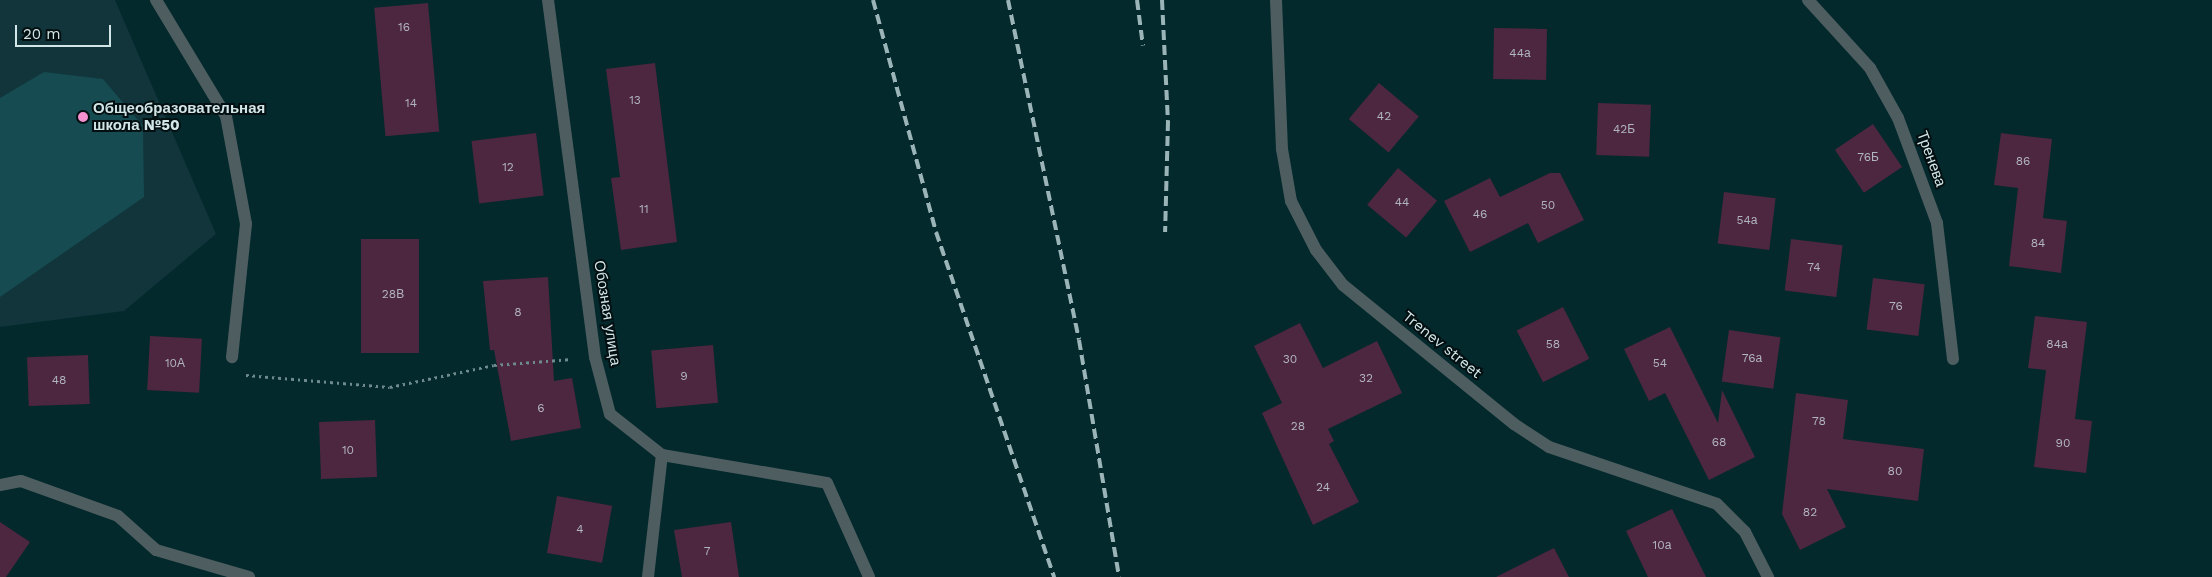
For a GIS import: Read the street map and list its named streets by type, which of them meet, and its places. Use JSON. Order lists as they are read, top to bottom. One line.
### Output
{"streets":{"street":["Тренева","Обозная улица","Trenev street"]},"places":["Общеобразовательная школа №50"],"house_numbers":["16","44а","13","14","42","42Б","76Б","86","12","44","50","11","46","54а","84","74","28В","76","8","58","84а","76а","30","10А","54","9","32","48","6","78","28","68","90","10","80","24","82","4","10а","7"],"scale_bar":"20 m"}
